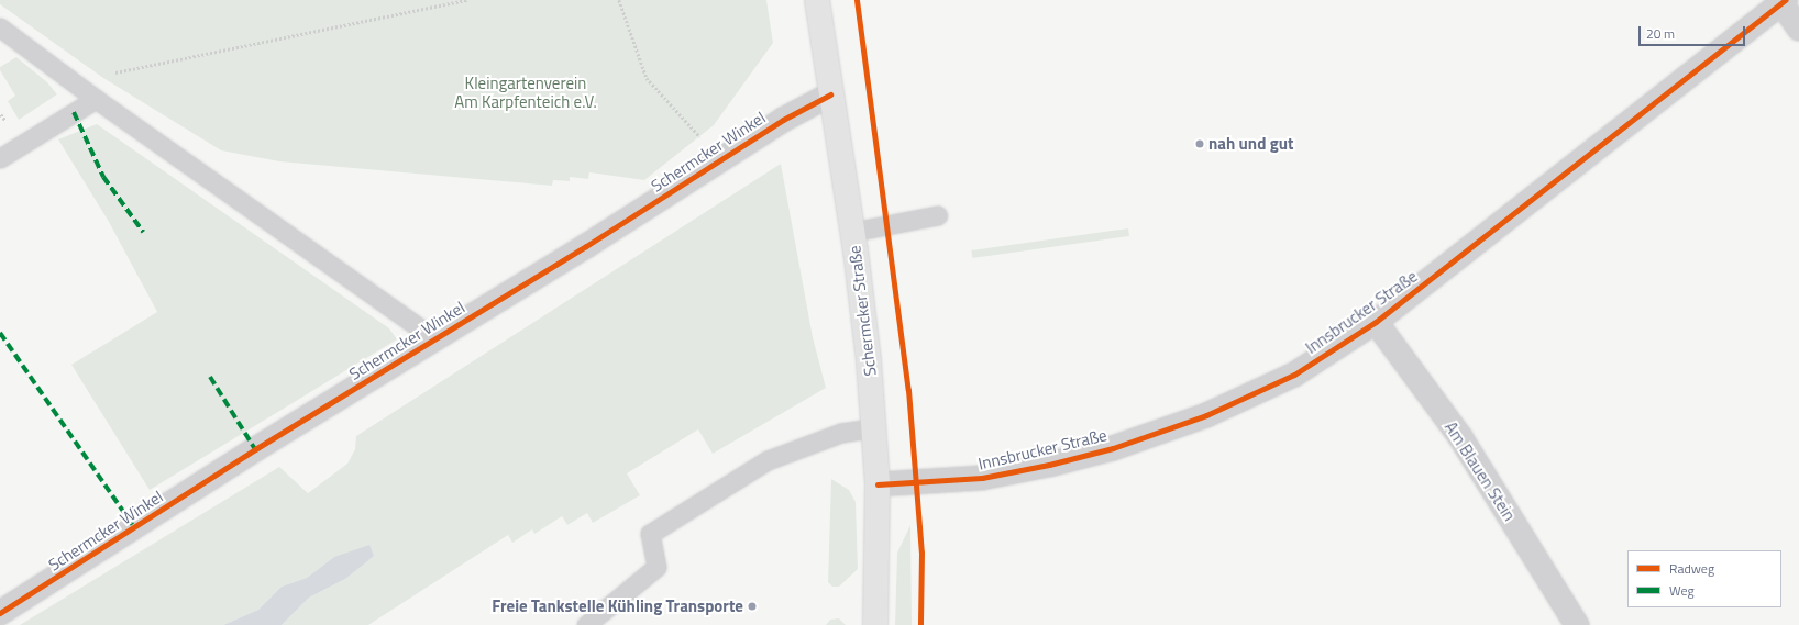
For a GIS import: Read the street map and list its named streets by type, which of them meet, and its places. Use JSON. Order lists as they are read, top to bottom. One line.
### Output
{"streets":{"main road":["Schermcker Straße"],"street":["Schermcker Winkel","Innsbrucker Straße","Am Blauen Stein"]},"crossings":[["Schermcker Winkel","Schermcker Straße"],["Schermcker Straße","Innsbrucker Straße"],["Innsbrucker Straße","Am Blauen Stein"]],"parks":["Kleingartenverein Am Karpfenteich e.V."],"places":["nah und gut","Freie Tankstelle Kühling Transporte"],"legend":["Radweg","Weg"],"scale_bar":"20 m"}
